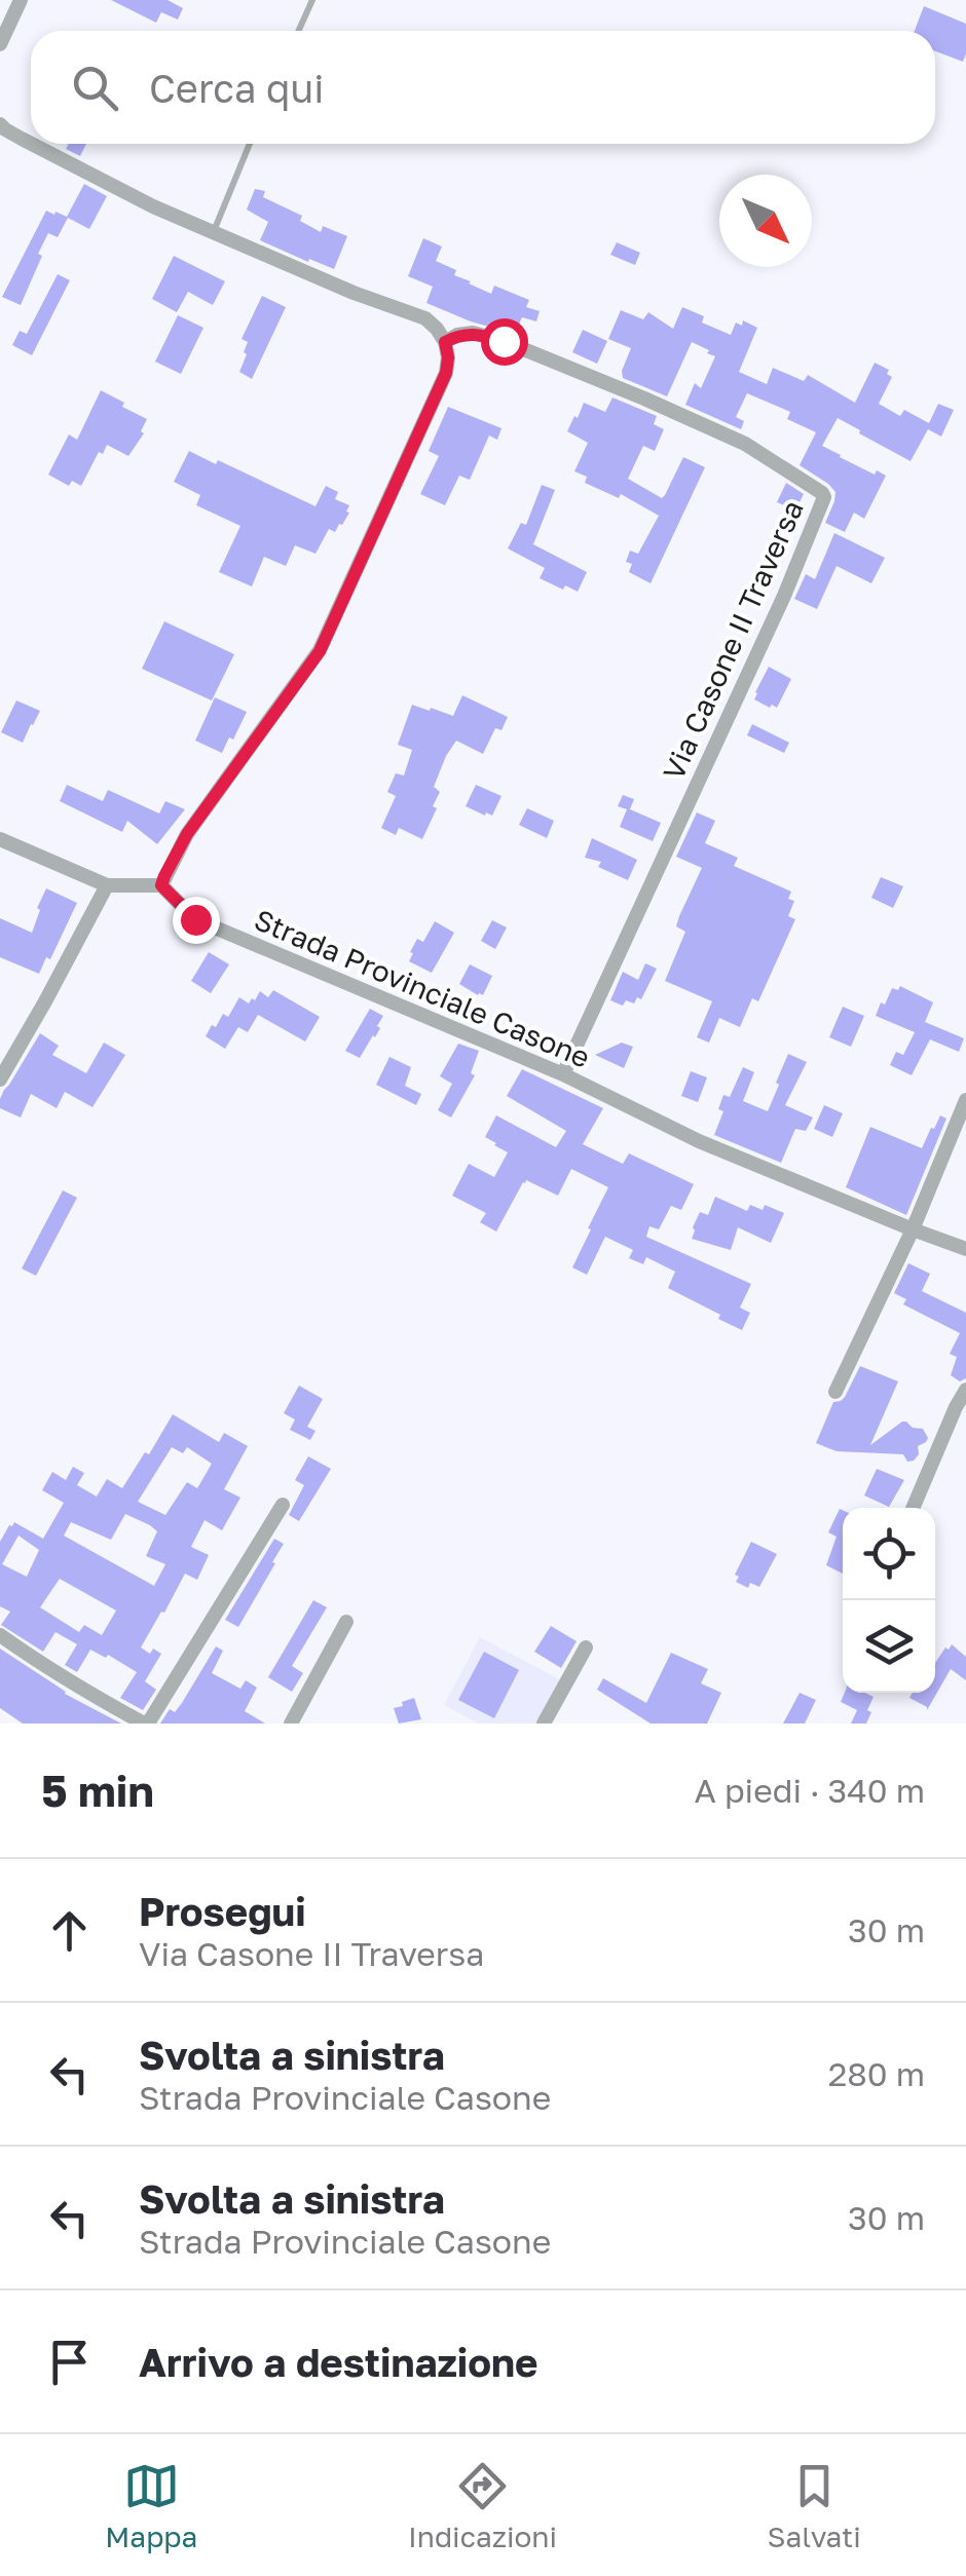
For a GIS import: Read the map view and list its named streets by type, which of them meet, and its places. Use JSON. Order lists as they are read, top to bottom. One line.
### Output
{"streets":{"street":["Via Casone II Traversa","Strada Provinciale Casone"]},"crossings":[["Via Casone II Traversa","Strada Provinciale Casone"]],"north":"bottom right","page":{"search":"Cerca qui","heading":["5 min","A piedi · 340 m"],"list":[["Prosegui","Via Casone II Traversa","30 m"],["Svolta a sinistra","Strada Provinciale Casone","280 m"],["Svolta a sinistra","Strada Provinciale Casone","30 m"],"Arrivo a destinazione"],"nav":["Mappa","Indicazioni","Salvati"]}}
